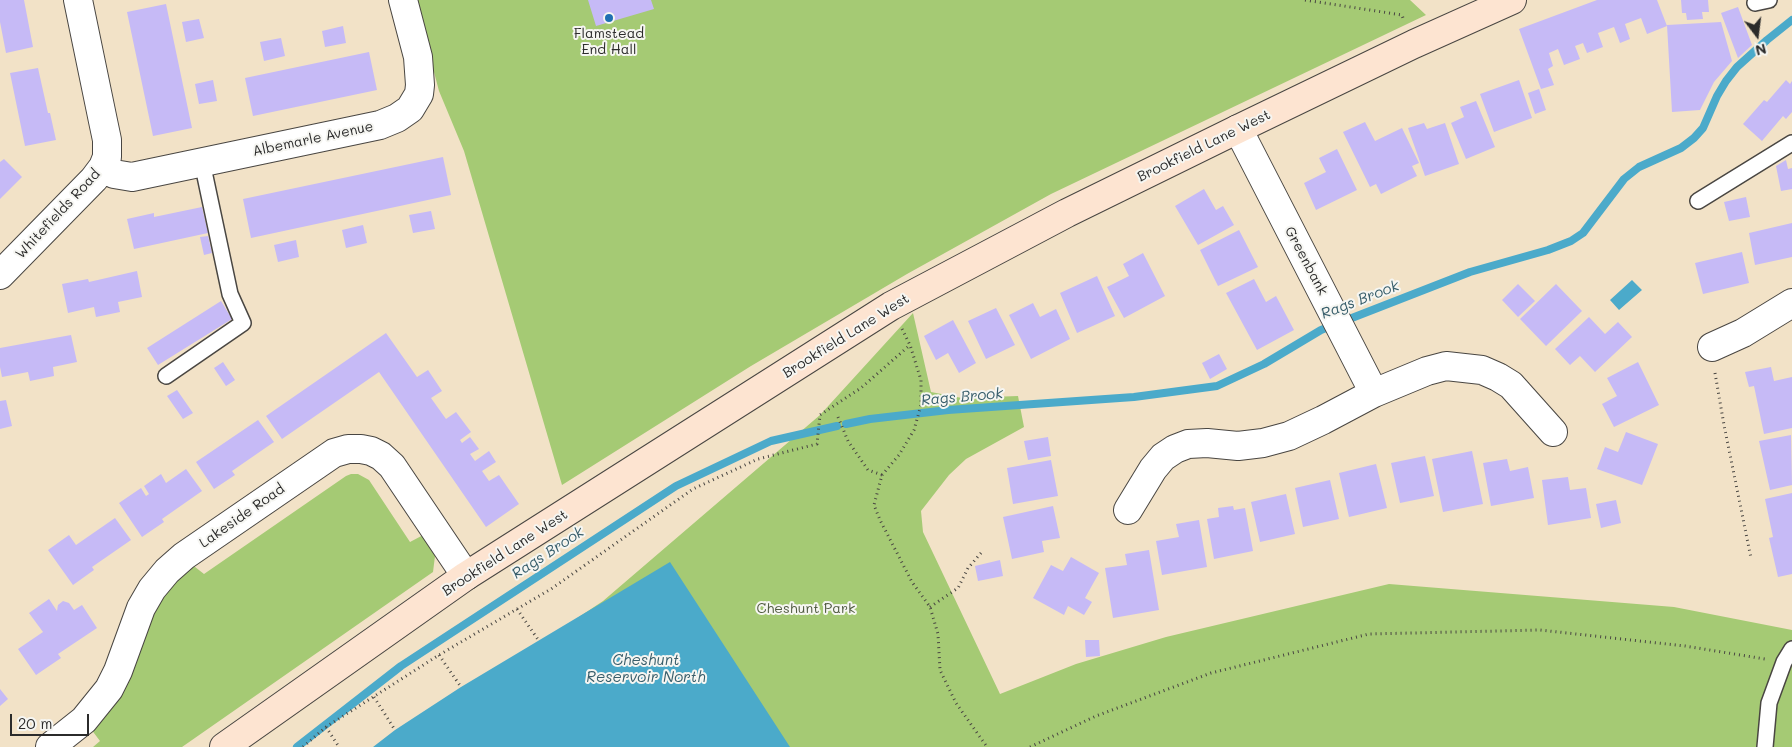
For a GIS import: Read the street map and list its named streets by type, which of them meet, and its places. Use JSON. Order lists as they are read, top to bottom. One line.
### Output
{"streets":{"main road":["Brookfield Lane West"],"street":["Albemarle Avenue","Whitefields Road","Greenbank","Lakeside Road"]},"crossings":[["Albemarle Avenue","Whitefields Road"],["Brookfield Lane West","Greenbank"],["Brookfield Lane West","Lakeside Road"]],"water":["Rags Brook","Cheshunt Reservoir North"],"parks":["Cheshunt Park"],"places":["Flamstead End Hall"],"scale_bar":"20 m","north":"bottom"}
